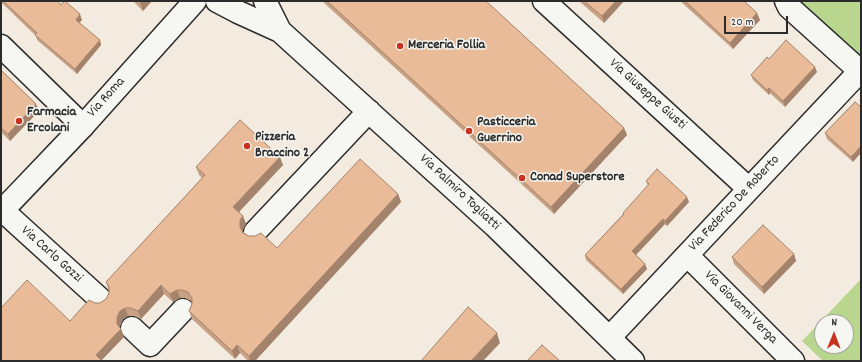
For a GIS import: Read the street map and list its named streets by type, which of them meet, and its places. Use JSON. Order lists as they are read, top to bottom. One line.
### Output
{"streets":{"street":["Via Giuseppe Giusti","Via Roma","Via Palmiro Togliatti","Via Federico De Roberto","Via Carlo Gozzi","Via Giovanni Verga"]},"crossings":[["Via Giuseppe Giusti","Via Federico De Roberto"],["Via Roma","Via Carlo Gozzi"],["Via Palmiro Togliatti","Via Federico De Roberto"],["Via Federico De Roberto","Via Giovanni Verga"]],"places":["Merceria Follia","Farmacia Ercolani","Pasticceria Guerrino","Pizzeria Braccino 2","Conad Superstore"],"scale_bar":"20 m","north":"top"}
